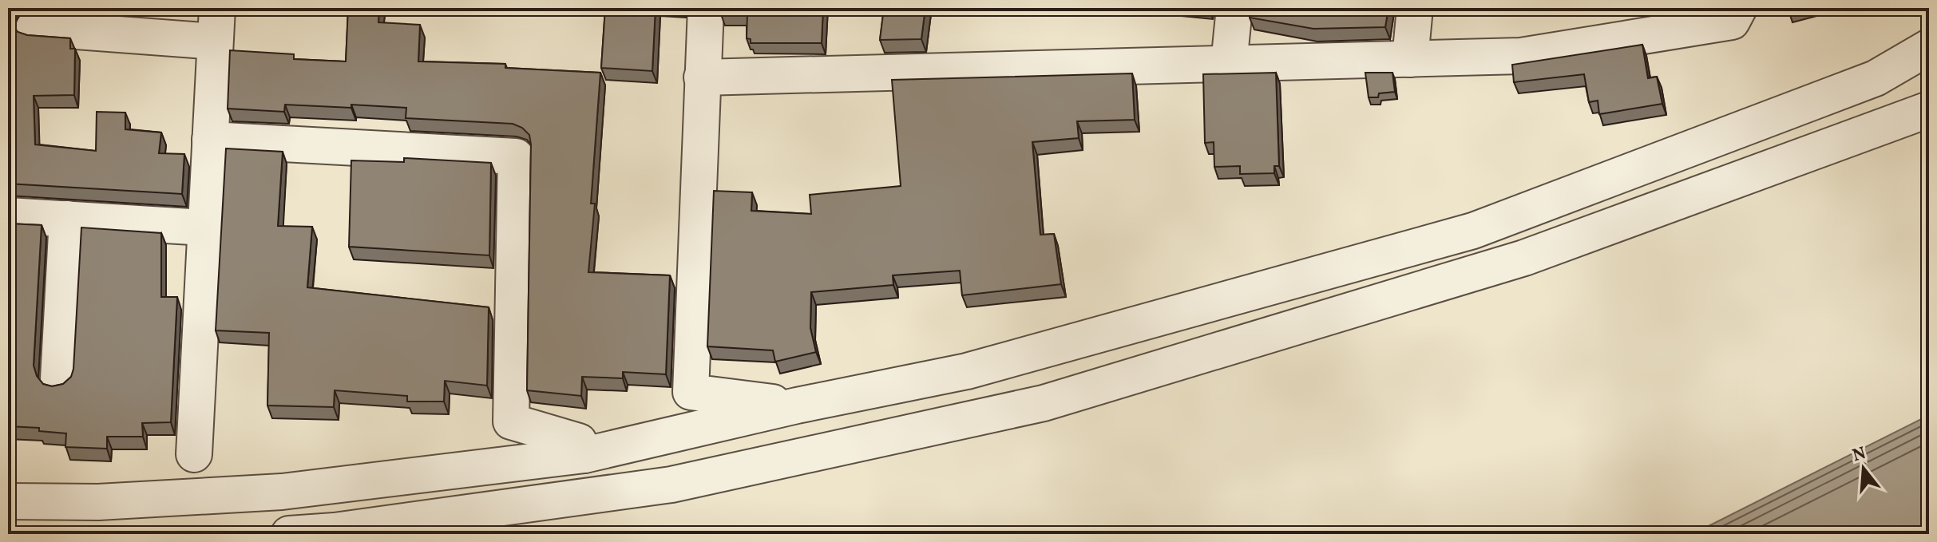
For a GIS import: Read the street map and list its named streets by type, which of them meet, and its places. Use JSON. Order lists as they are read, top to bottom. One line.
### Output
{"north":"top"}
